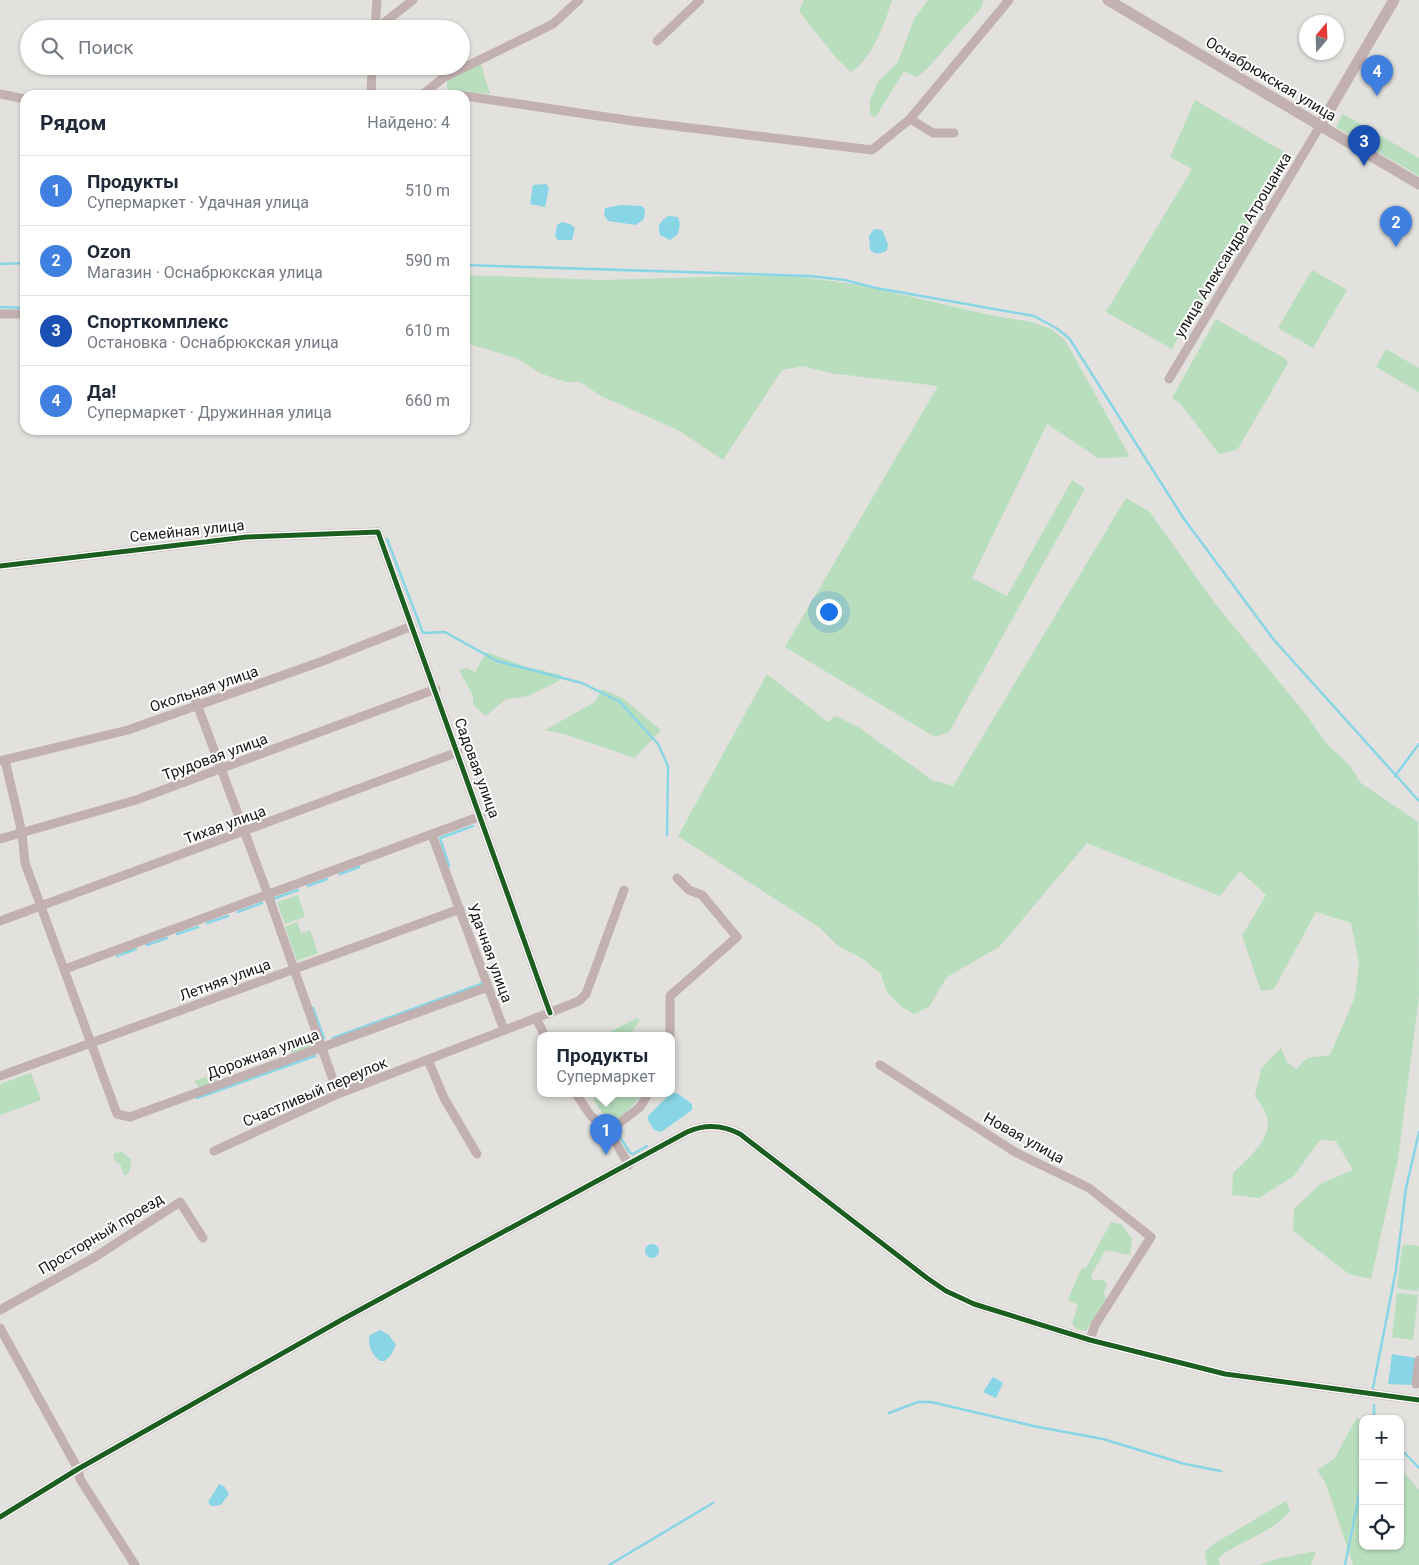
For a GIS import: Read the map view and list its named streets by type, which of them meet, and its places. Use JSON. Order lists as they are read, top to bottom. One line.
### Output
{"streets":{"street":["Оснабрюкская улица","улица Александра Атрощанка","Семейная улица","Окольная улица","Трудовая улица","Садовая улица","Тихая улица","Удачная улица","Летняя улица","Дорожная улица","Счастливый переулок","Новая улица","Просторный проезд"]},"crossings":[["Оснабрюкская улица","улица Александра Атрощанка"],["Семейная улица","Садовая улица"],["Окольная улица","Садовая улица"],["Окольная улица","Дорожная улица"],["Трудовая улица","Садовая улица"],["Трудовая улица","Дорожная улица"],["Садовая улица","Тихая улица"],["Садовая улица","Удачная улица"],["Садовая улица","Дорожная улица"],["Тихая улица","Дорожная улица"],["Удачная улица","Летняя улица"],["Удачная улица","Дорожная улица"],["Удачная улица","Счастливый переулок"],["Летняя улица","Дорожная улица"]],"north":"top","page":{"search":"Поиск","pins":["4","3","2","1"],"heading":["Рядом","Найдено: 4"],"list":[{"mark":"1","name":"Продукты","note":"Супермаркет · Удачная улица","value":"510 m"},{"mark":"2","name":"Ozon","note":"Магазин · Оснабрюкская улица","value":"590 m"},{"mark":"3","name":"Спорткомплекс","note":"Остановка · Оснабрюкская улица","value":"610 m"},{"mark":"4","name":"Да!","note":"Супермаркет · Дружинная улица","value":"660 m"}],"popup":["Продукты","Супермаркет"],"map_buttons":["+","−"]}}
